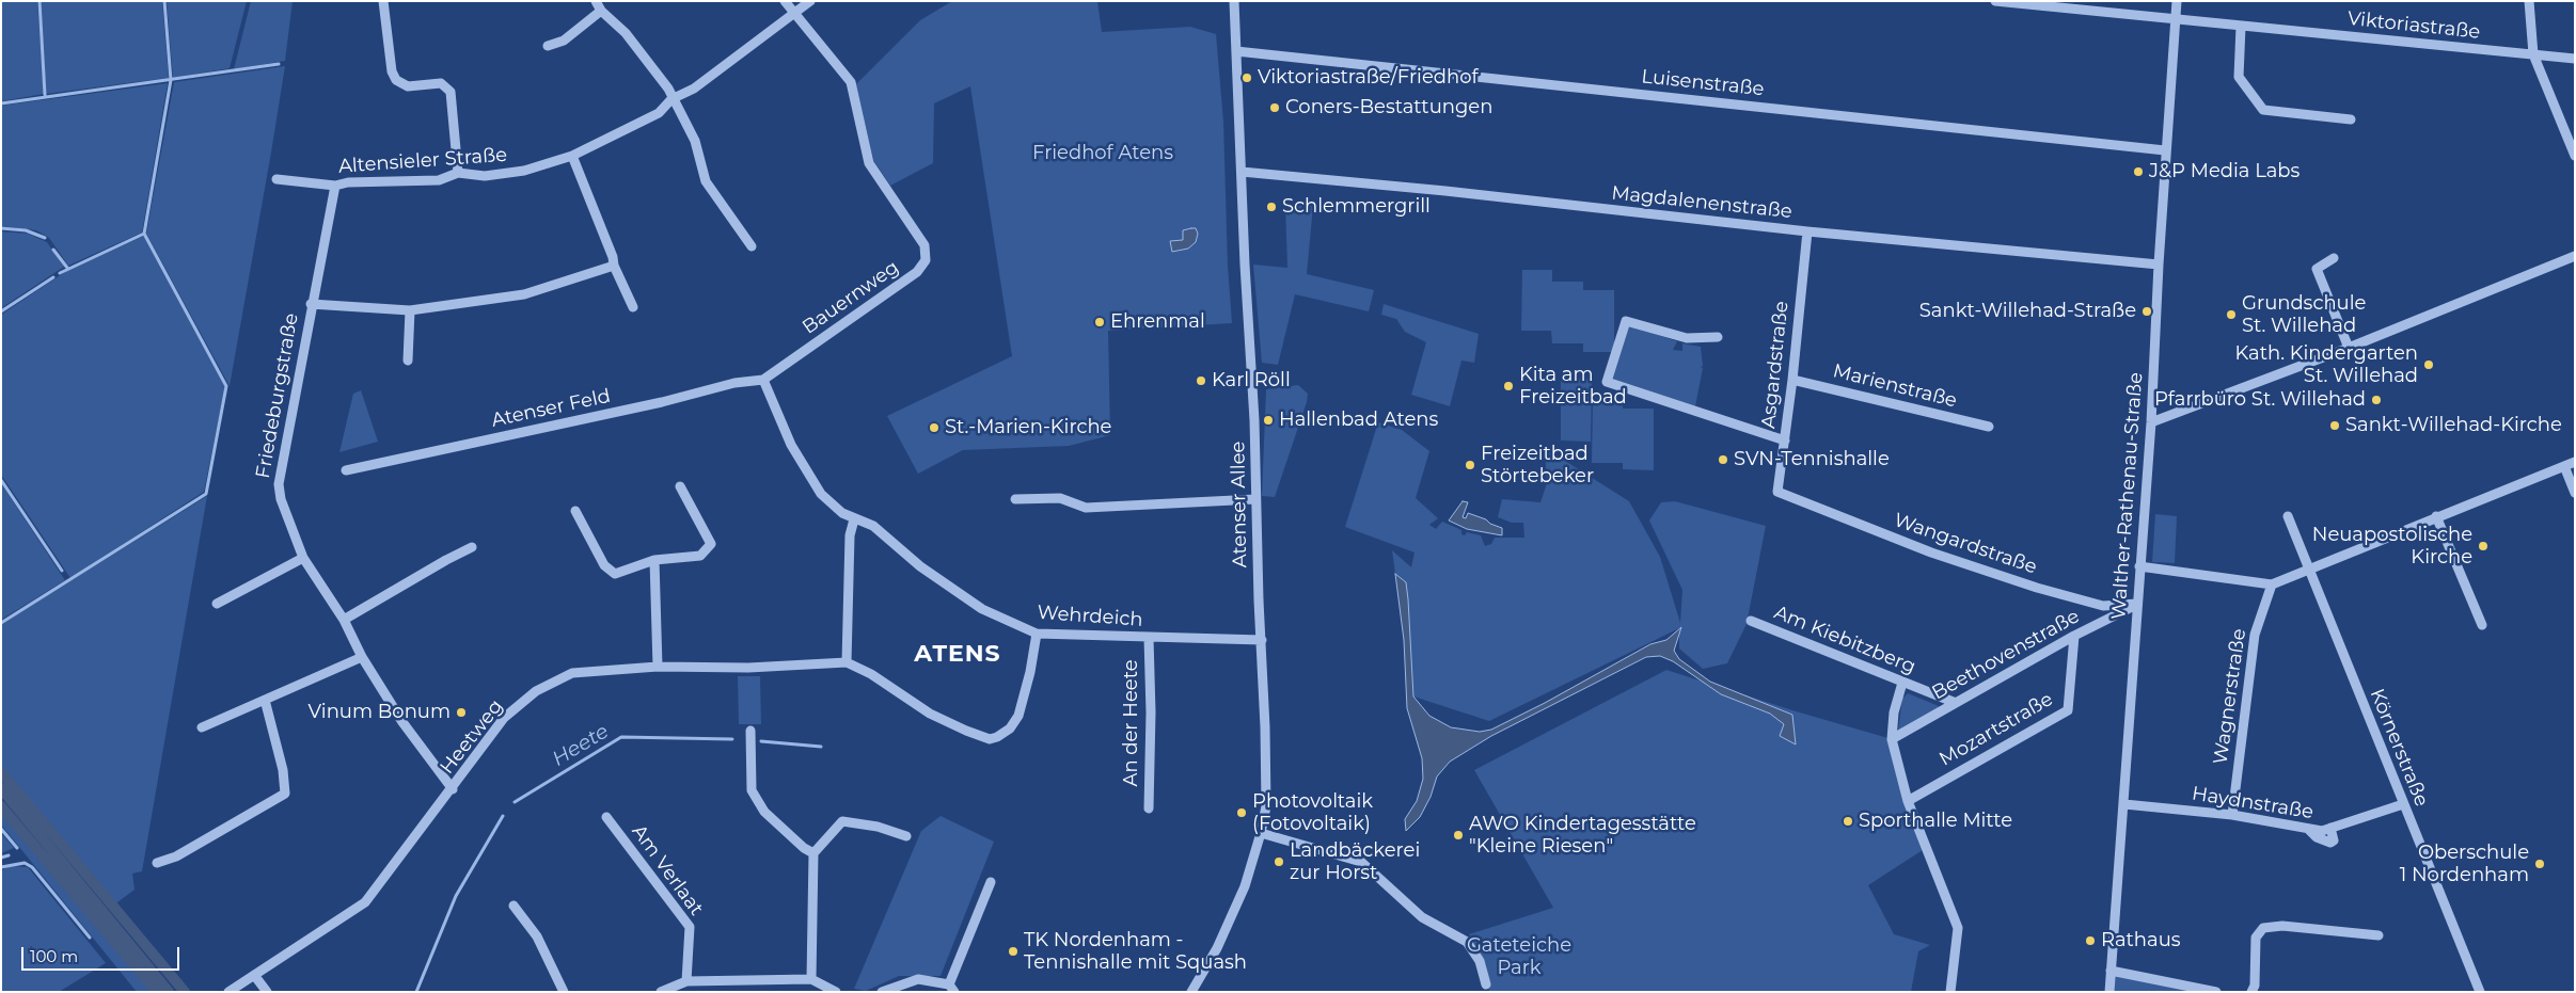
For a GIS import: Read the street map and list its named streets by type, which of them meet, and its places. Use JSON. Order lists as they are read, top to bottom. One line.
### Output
{"streets":{"street":["Viktoriastraße","Luisenstraße","Altensieler Straße","Magdalenenstraße","Bauernweg","Asgardstraße","Marienstraße","Friedeburgstraße","Atenser Feld","Walther-Rathenau-Straße","Atenser Allee","Wangardstraße","Wehrdeich","Am Kiebitzberg","Beethovenstraße","Wagnerstraße","An der Heete","Mozartstraße","Heetweg","Körnerstraße","Haydnstraße","Am Verlaat"]},"crossings":[["Viktoriastraße","Walther-Rathenau-Straße"],["Luisenstraße","Walther-Rathenau-Straße"],["Luisenstraße","Atenser Allee"],["Altensieler Straße","Bauernweg"],["Altensieler Straße","Friedeburgstraße"],["Magdalenenstraße","Asgardstraße"],["Magdalenenstraße","Walther-Rathenau-Straße"],["Magdalenenstraße","Atenser Allee"],["Bauernweg","Atenser Feld"],["Asgardstraße","Marienstraße"],["Asgardstraße","Wangardstraße"],["Friedeburgstraße","Heetweg"],["Walther-Rathenau-Straße","Wangardstraße"],["Walther-Rathenau-Straße","Beethovenstraße"],["Walther-Rathenau-Straße","Haydnstraße"],["Atenser Allee","Wehrdeich"],["Wangardstraße","Beethovenstraße"],["Wehrdeich","An der Heete"],["Am Kiebitzberg","Beethovenstraße"],["Beethovenstraße","Mozartstraße"],["Wagnerstraße","Haydnstraße"],["Körnerstraße","Haydnstraße"]],"districts":["ATENS"],"water":["Heete"],"parks":["Friedhof Atens","Gateteiche Park"],"places":["Viktoriastraße/Friedhof","Coners-Bestattungen","J&P Media Labs","Schlemmergrill","Sankt-Willehad-Straße","Grundschule St. Willehad","Ehrenmal","Kath. Kindergarten St. Willehad","Karl Röll","Kita am Freizeitbad","Pfarrbüro St. Willehad","Hallenbad Atens","Sankt-Willehad-Kirche","St.-Marien-Kirche","SVN-Tennishalle","Freizeitbad Störtebeker","Neuapostolische Kirche","Vinum Bonum","Photovoltaik (Fotovoltaik)","Sporthalle Mitte","AWO Kindertagesstätte \"Kleine Riesen\"","Landbäckerei zur Horst","Oberschule 1 Nordenham","Rathaus","TK Nordenham - Tennishalle mit Squash"],"scale_bar":"100 m"}
